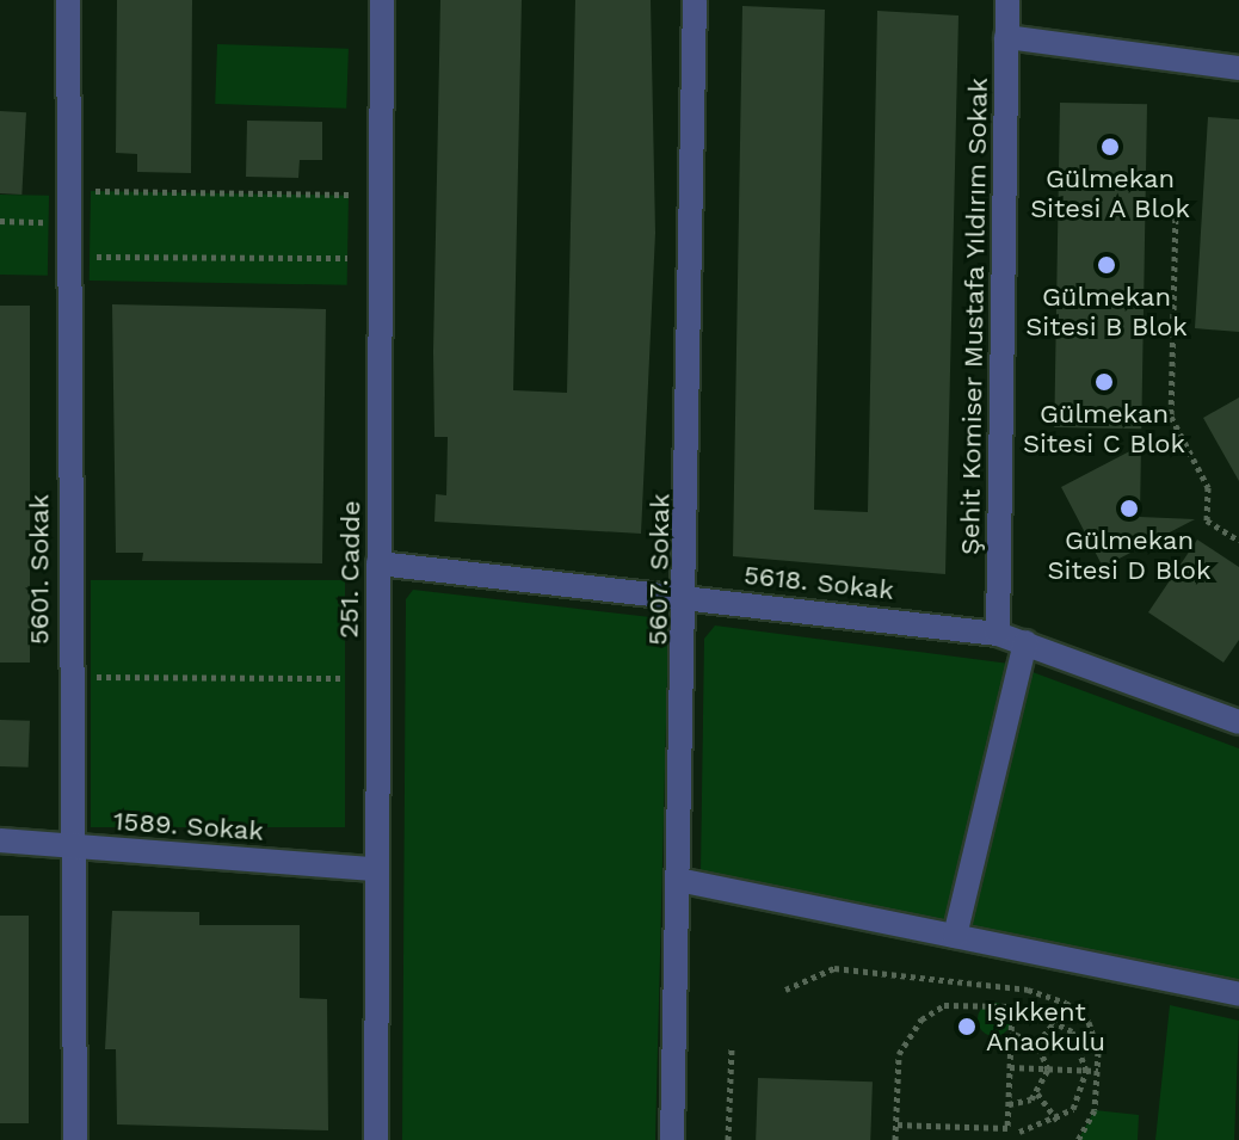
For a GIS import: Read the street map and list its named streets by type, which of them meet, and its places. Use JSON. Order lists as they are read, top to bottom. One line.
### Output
{"streets":{"street":["Şehit Komiser Mustafa Yıldırım Sokak","5601. Sokak","251. Cadde","5607. Sokak","5618. Sokak","1589. Sokak"]},"crossings":[["Şehit Komiser Mustafa Yıldırım Sokak","5618. Sokak"],["5601. Sokak","1589. Sokak"],["251. Cadde","5618. Sokak"],["251. Cadde","1589. Sokak"],["5607. Sokak","5618. Sokak"]],"places":["Gülmekan Sitesi A Blok","Gülmekan Sitesi B Blok","Gülmekan Sitesi C Blok","Gülmekan Sitesi D Blok","Işıkkent Anaokulu"]}
